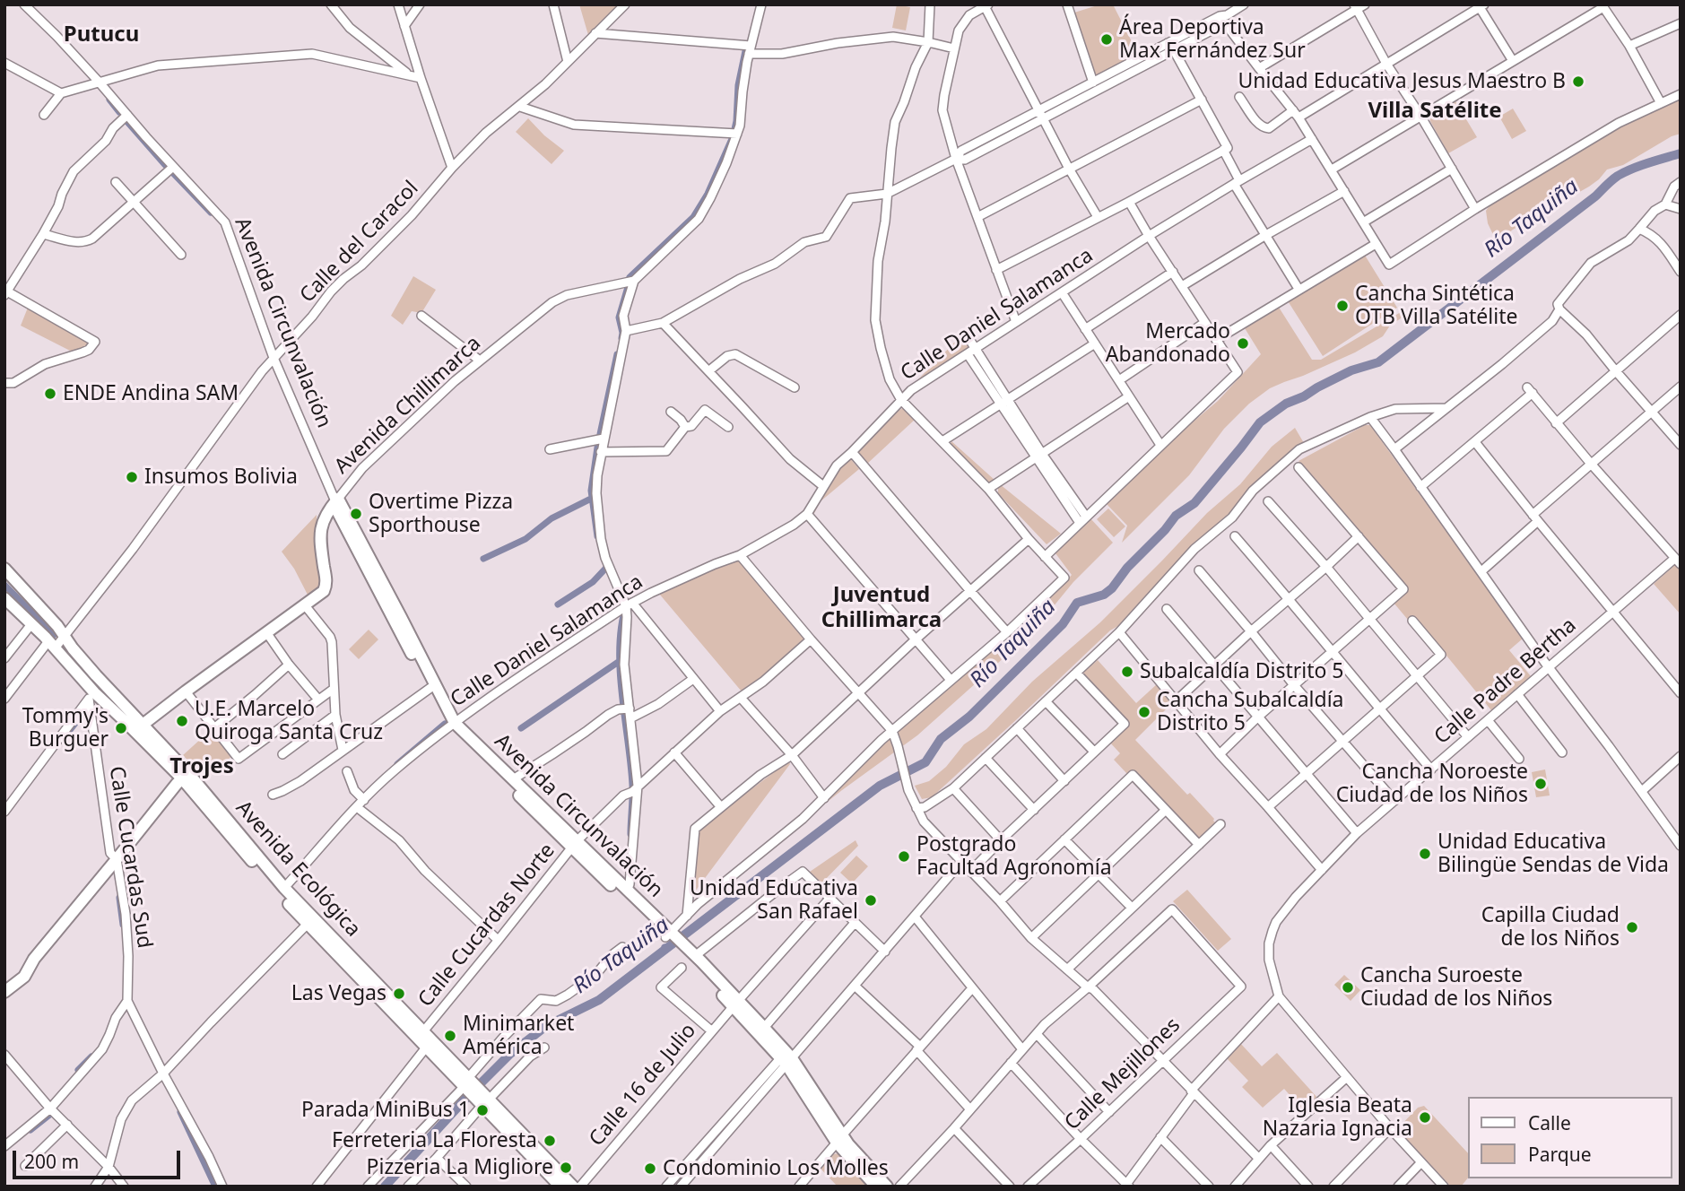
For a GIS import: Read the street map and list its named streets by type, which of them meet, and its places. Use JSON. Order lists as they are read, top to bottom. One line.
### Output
{"streets":{"main road":["Avenida Circunvalación","Avenida Chillimarca","Avenida Ecológica"],"street":["Calle del Caracol","Calle Daniel Salamanca","Calle Padre Bertha","Calle Cucardas Sud","Calle Cucardas Norte","Calle Mejillones","Calle 16 de Julio"]},"crossings":[["Calle del Caracol","Avenida Circunvalación"],["Calle del Caracol","Avenida Ecológica"],["Calle Daniel Salamanca","Avenida Circunvalación"],["Calle Daniel Salamanca","Avenida Ecológica"],["Avenida Circunvalación","Avenida Chillimarca"],["Avenida Circunvalación","Calle Cucardas Norte"],["Avenida Circunvalación","Calle 16 de Julio"],["Avenida Chillimarca","Avenida Ecológica"],["Calle Cucardas Sud","Avenida Ecológica"],["Avenida Ecológica","Calle Cucardas Norte"]],"districts":["Putucu","Villa Satélite","Juventud Chillimarca","Trojes"],"water":["Río Taquiña"],"places":["Área Deportiva Max Fernández Sur","Unidad Educativa Jesus Maestro B","Cancha Sintética OTB Villa Satélite","Mercado Abandonado","ENDE Andina SAM","Insumos Bolivia","Overtime Pizza Sporthouse","Subalcaldía Distrito 5","Cancha Subalcaldía Distrito 5","U.E. Marcelo Quiroga Santa Cruz","Tommy's Burguer","Cancha Noroeste Ciudad de los Niños","Unidad Educativa Bilingüe Sendas de Vida","Postgrado Facultad Agronomía","Unidad Educativa San Rafael","Capilla Ciudad de los Niños","Cancha Suroeste Ciudad de los Niños","Las Vegas","Minimarket América","Parada MiniBus 1","Iglesia Beata Nazaria Ignacia","Ferreteria La Floresta","Pizzeria La Migliore","Condominio Los Molles"],"legend":["Calle","Parque"],"scale_bar":"200 m"}
